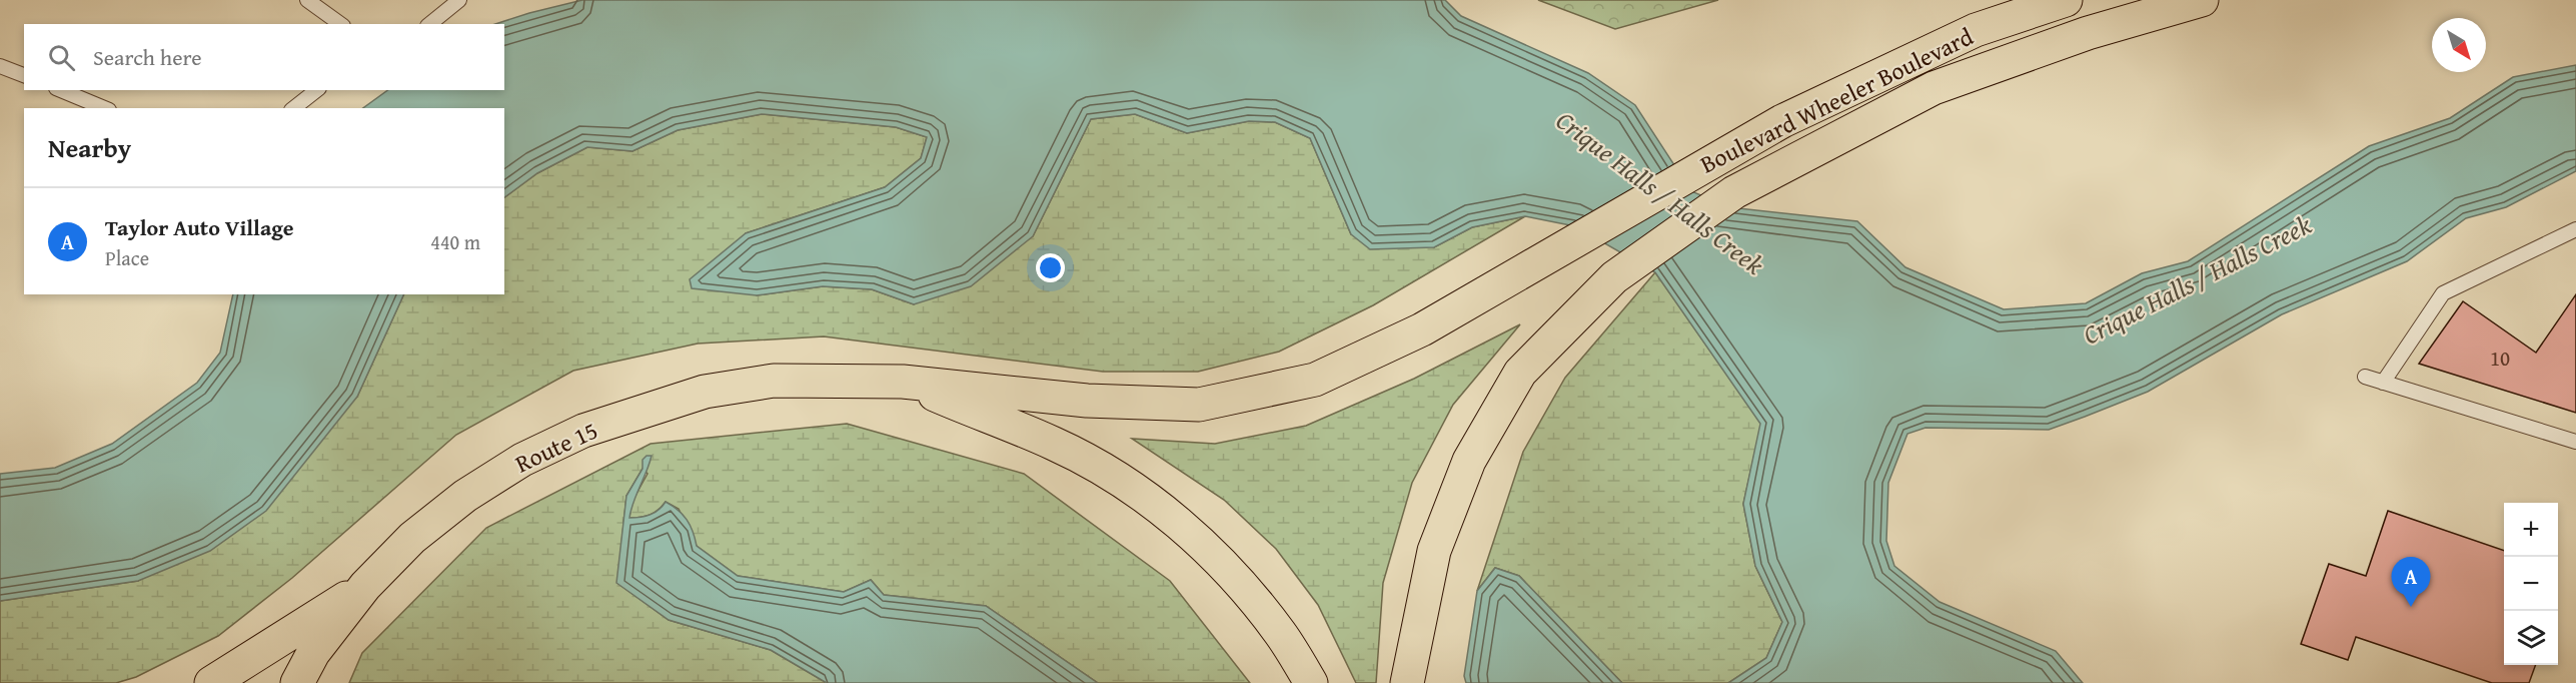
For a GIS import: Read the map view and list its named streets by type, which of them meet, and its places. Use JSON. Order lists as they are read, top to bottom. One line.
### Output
{"streets":{"highway":["Boulevard Wheeler Boulevard","Route 15"]},"crossings":[["Boulevard Wheeler Boulevard","Route 15"]],"water":["Crique Halls / Halls Creek"],"house_numbers":["10"],"north":"bottom right","page":{"search":"Search here","heading":"Nearby","list":[{"mark":"A","name":"Taylor Auto Village","note":"Place","value":"440 m"}],"map_buttons":["+","−"],"pins":"A"}}
